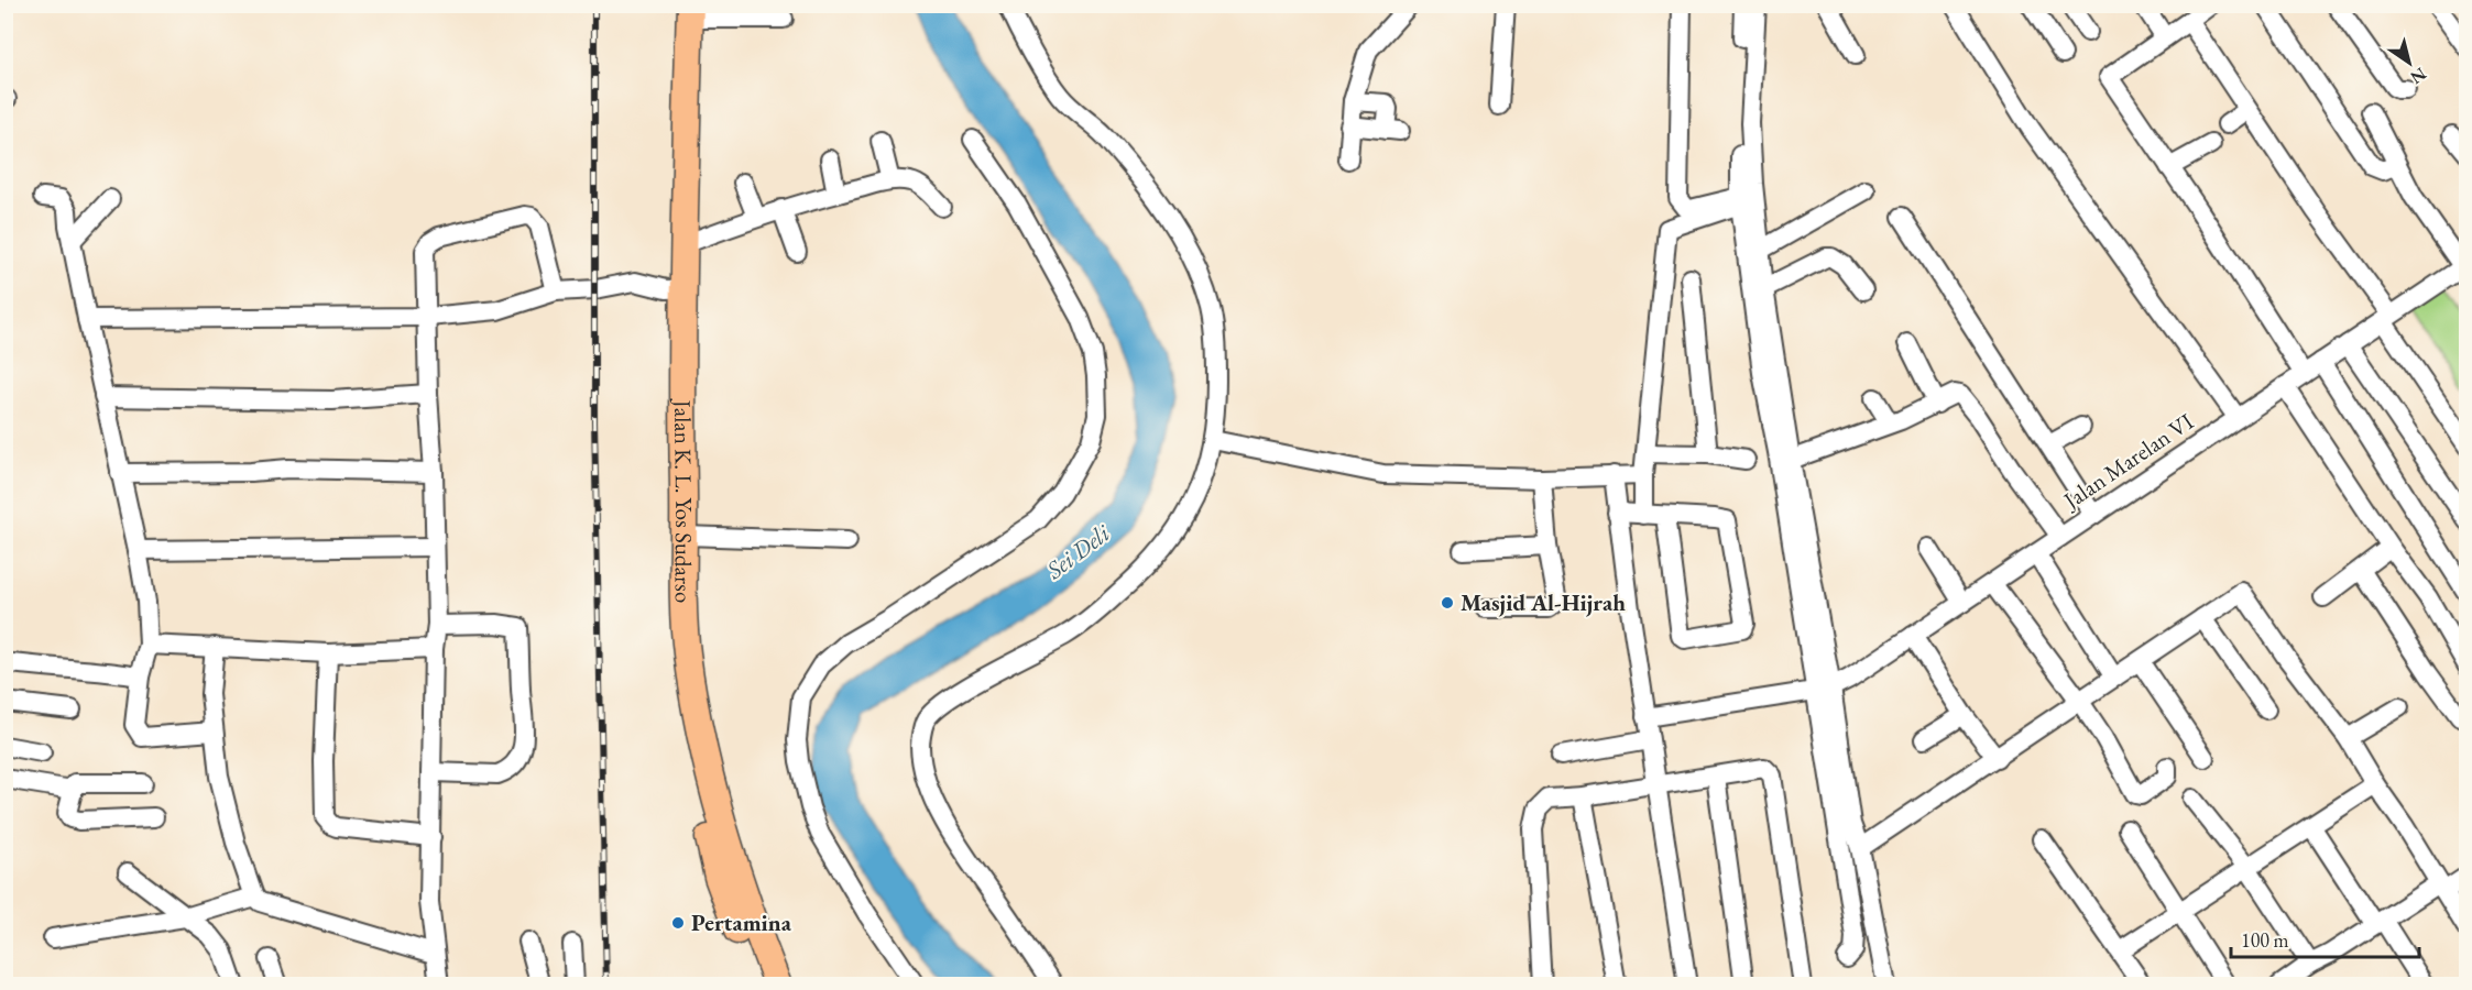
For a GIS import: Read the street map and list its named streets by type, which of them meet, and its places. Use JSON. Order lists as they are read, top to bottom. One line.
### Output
{"streets":{"highway":["Jalan K. L. Yos Sudarso"],"street":["Jalan Marelan VI"]},"water":["Sei Deli"],"places":["Masjid Al-Hijrah","Pertamina"],"scale_bar":"100 m","north":"bottom right"}
